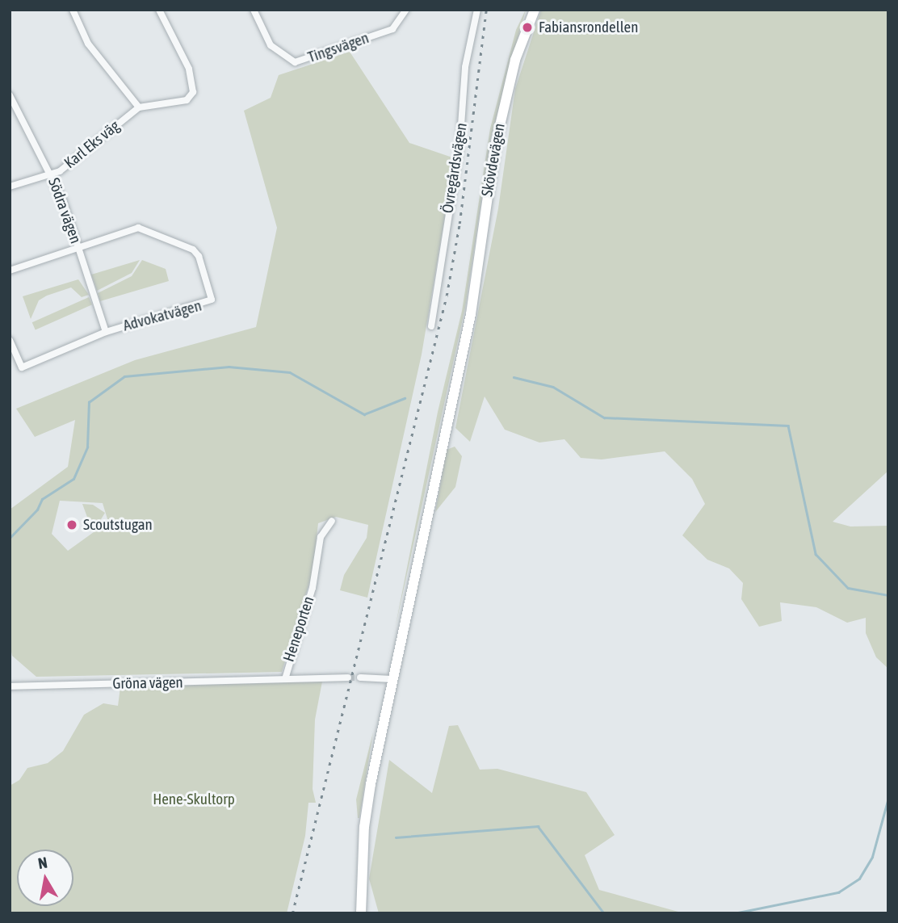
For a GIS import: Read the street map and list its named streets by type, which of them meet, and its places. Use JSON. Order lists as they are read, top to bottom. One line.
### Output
{"streets":{"main road":["Skövdevägen"],"street":["Tingsvägen","Karl Eks väg","Övregårdsvägen","Södra vägen","Advokatvägen","Heneporten","Gröna vägen"]},"crossings":[["Karl Eks väg","Södra vägen"],["Södra vägen","Advokatvägen"],["Heneporten","Gröna vägen"]],"parks":["Hene-Skultorp"],"places":["Fabiansrondellen","Scoutstugan"],"north":"top"}
